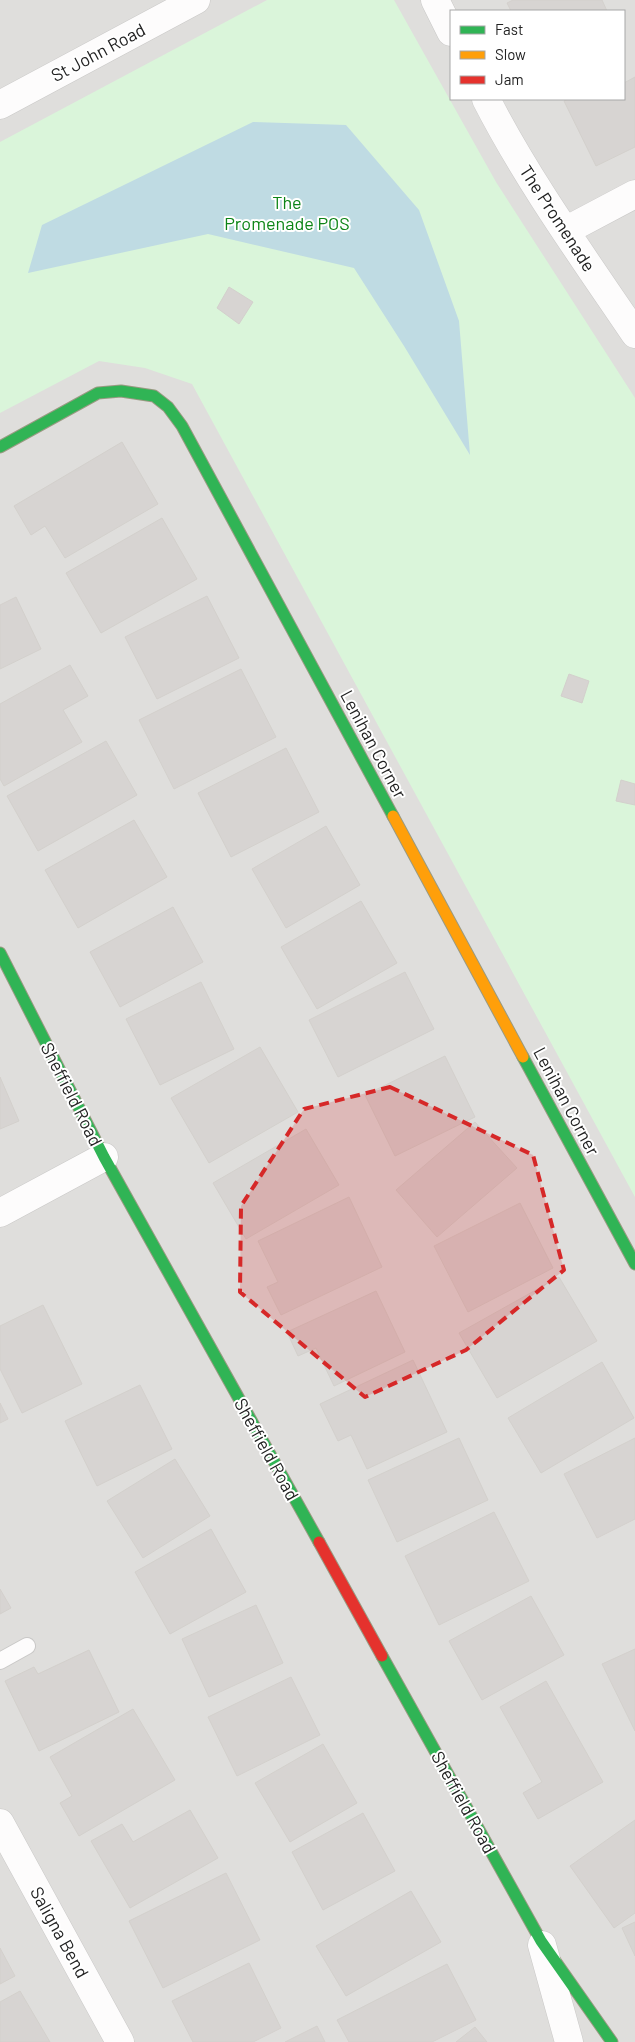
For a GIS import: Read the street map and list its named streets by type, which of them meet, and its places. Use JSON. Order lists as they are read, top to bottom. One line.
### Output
{"streets":{"street":["St John Road","The Promenade","Lenihan Corner","Sheffield Road","Saligna Bend"]},"parks":["The Promenade POS"],"legend":["Fast","Slow","Jam"]}
